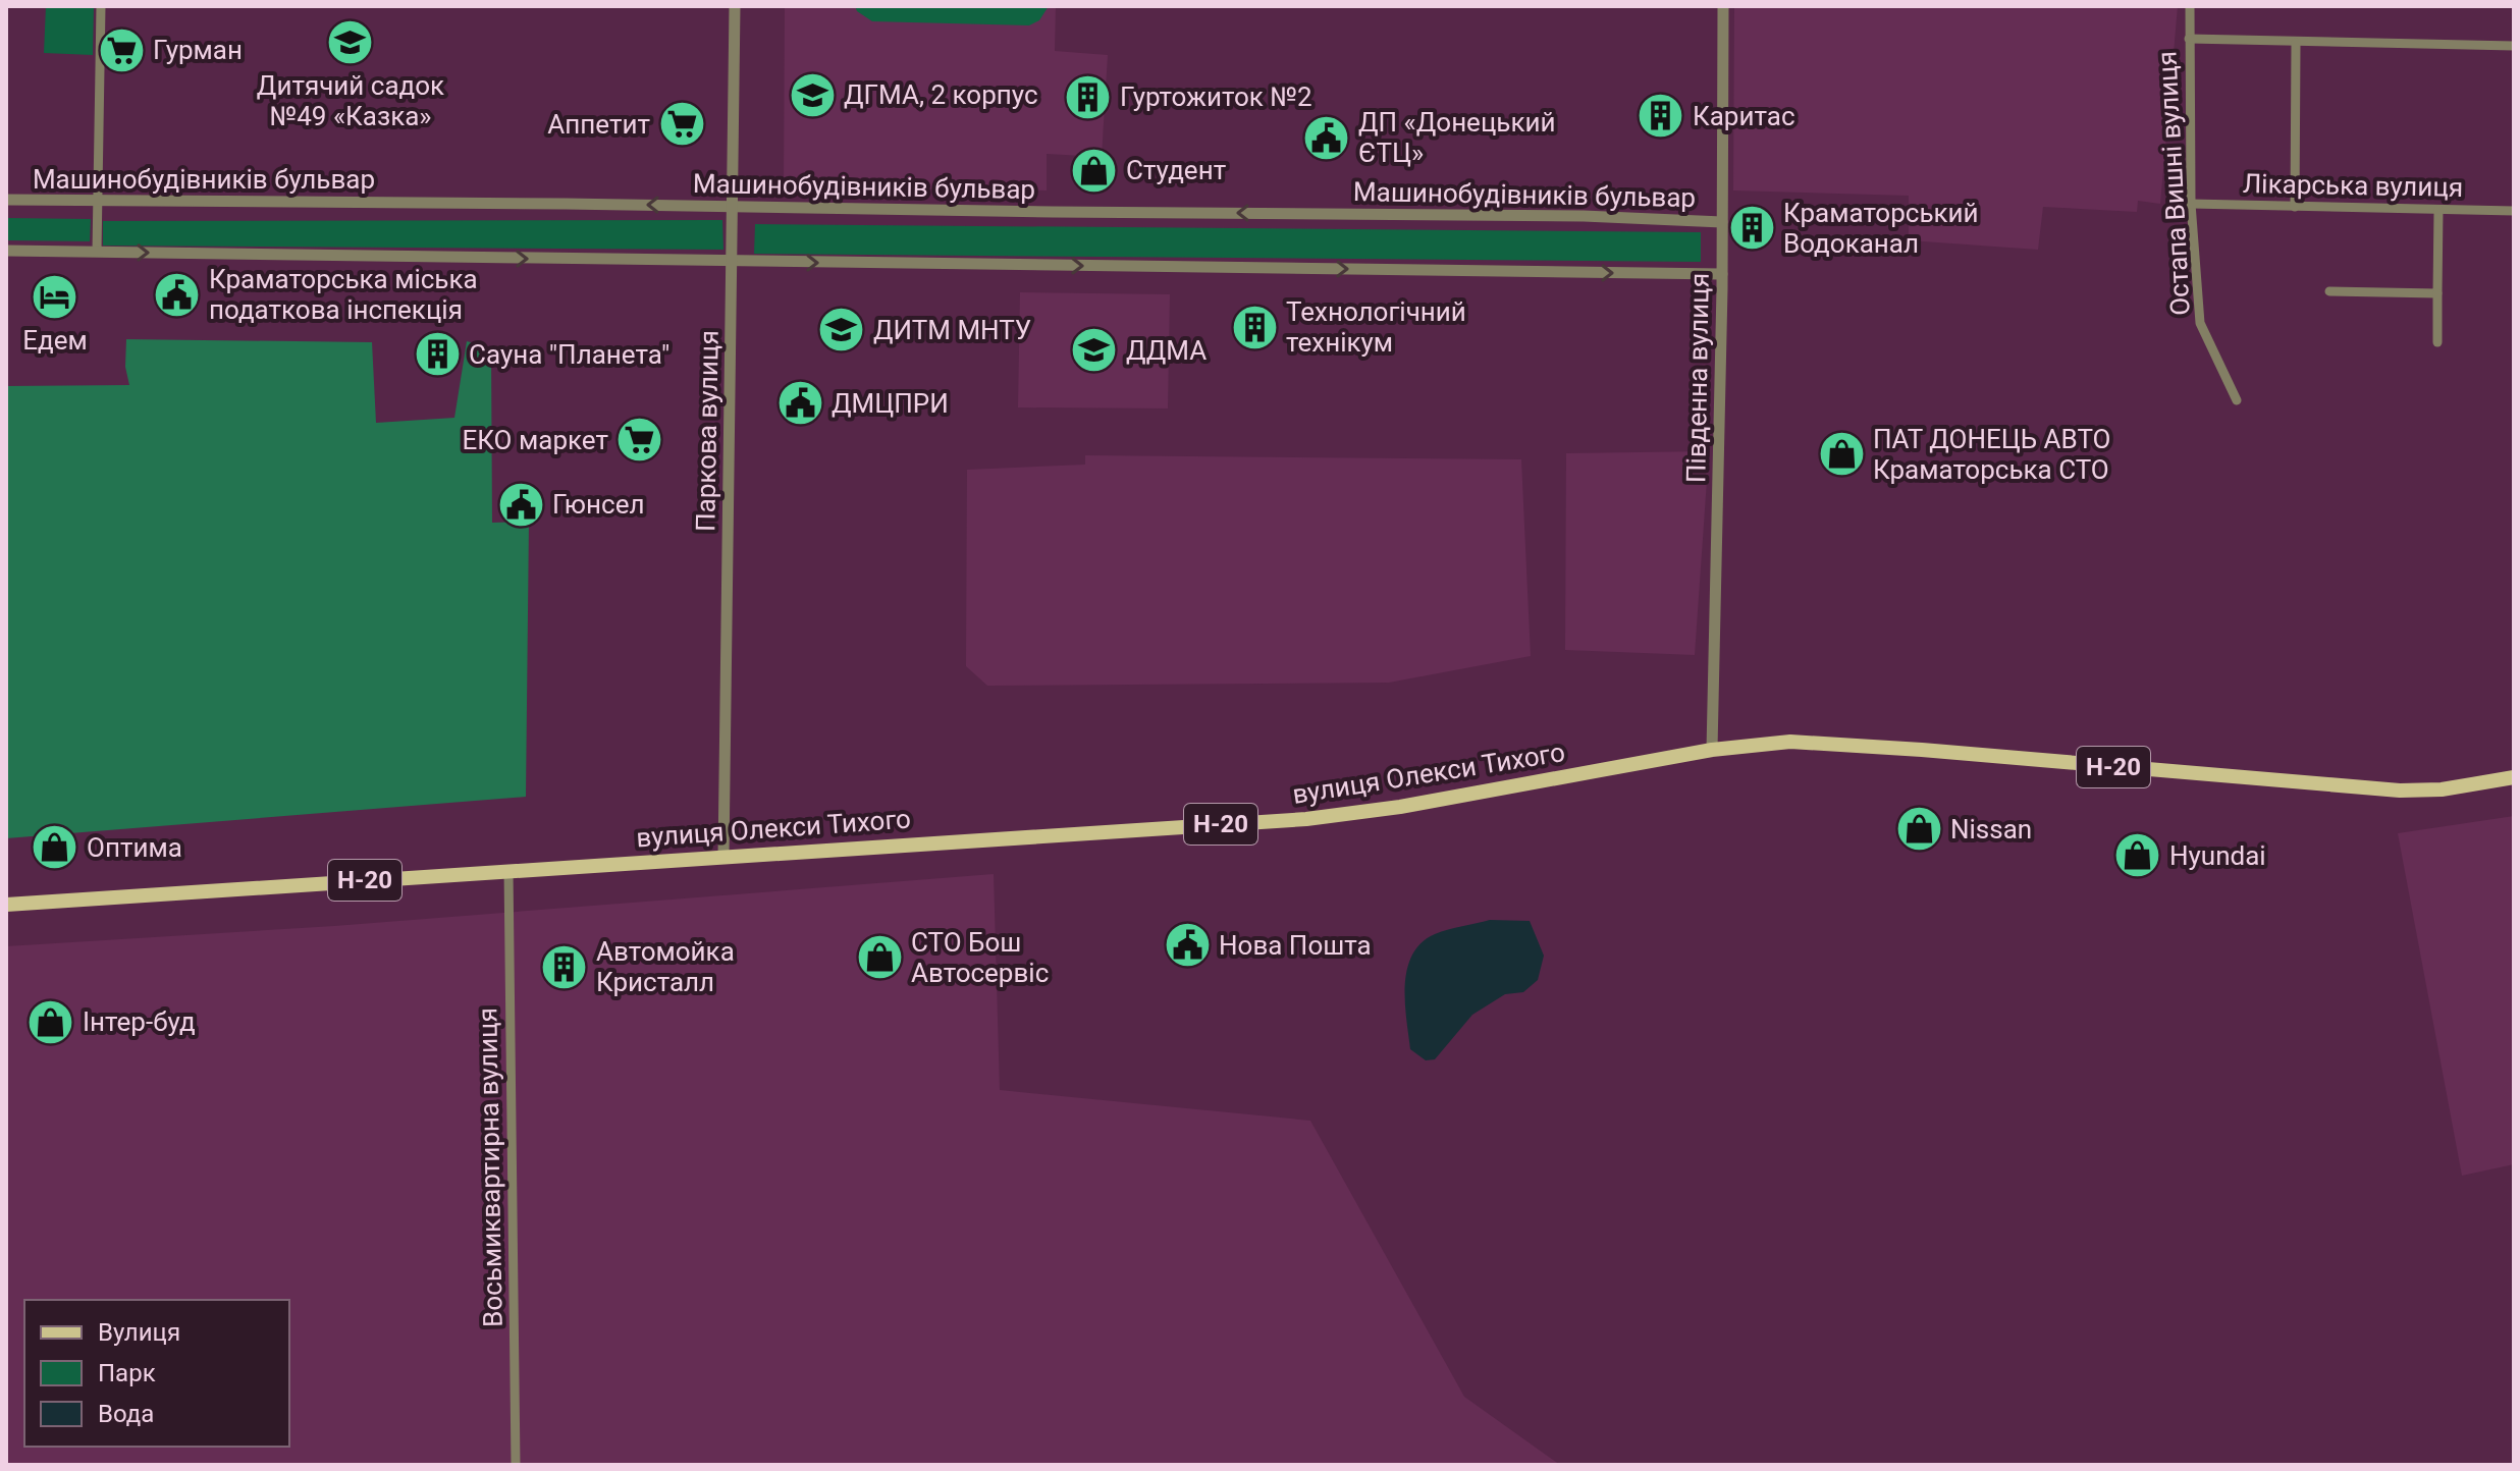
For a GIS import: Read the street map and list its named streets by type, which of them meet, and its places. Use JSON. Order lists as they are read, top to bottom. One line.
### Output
{"streets":{"main road":["Н-20","вулиця Олекси Тихого"],"street":["Машинобудівників бульвар","Остапа Вишні вулиця","Лікарська вулиця","Південна вулиця","Паркова вулиця","Восьмиквартирна вулиця"]},"crossings":[["Машинобудівників бульвар","Південна вулиця"],["Машинобудівників бульвар","Паркова вулиця"],["Остапа Вишні вулиця","Лікарська вулиця"],["Південна вулиця","вулиця Олекси Тихого"],["Паркова вулиця","вулиця Олекси Тихого"],["вулиця Олекси Тихого","Восьмиквартирна вулиця"]],"places":{"school or university":["Дитячий садок №49 «Казка»","ДГМА, 2 корпус","ДИТМ МНТУ","ДДМА"],"supermarket":["Гурман","Аппетит","ЕКО маркет"],"building":["Гуртожиток №2","Каритас","Краматорський Водоканал","Технологічний технікум","Сауна \"Планета\"","Автомойка Кристалл"],"public building":["ДП «Донецький ЄТЦ»","Краматорська міська податкова інспекція","ДМЦПРИ","Гюнсел","Нова Пошта"],"shop":["Студент","ПАТ ДОНЕЦЬ АВТО Краматорська СТО","Nissan","Оптима","Hyundai","СТО Бош Автосервіс","Інтер-буд"],"hotel":["Едем"]},"legend":["Вулиця","Парк","Вода"]}
